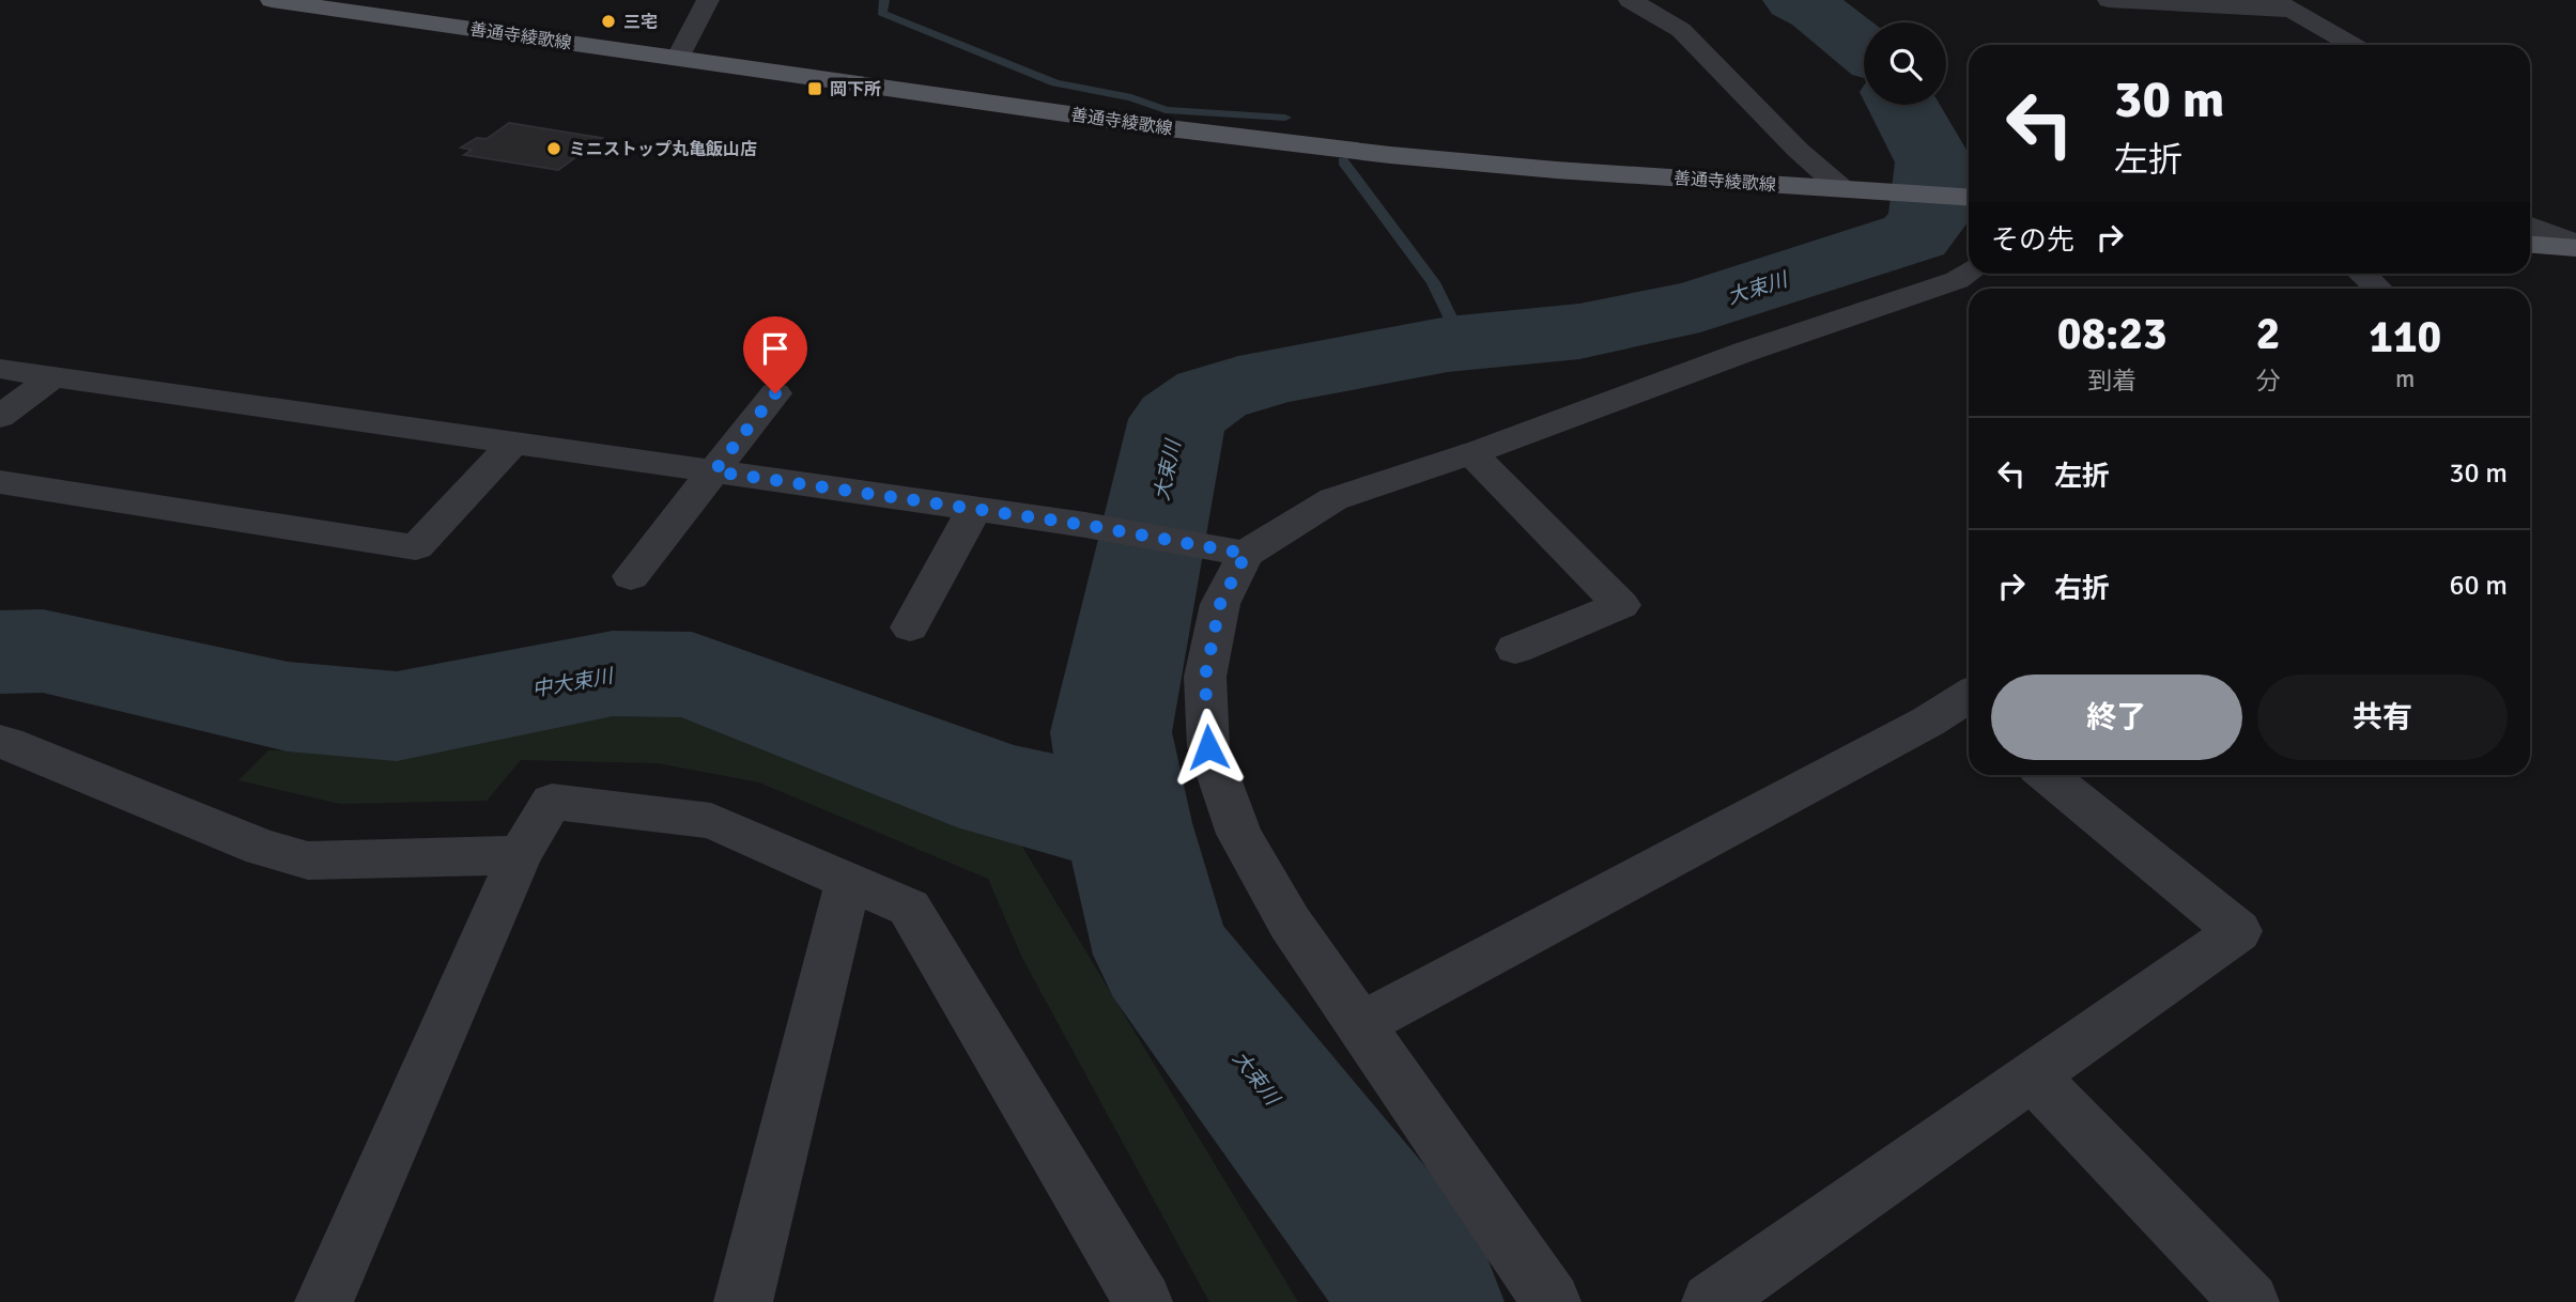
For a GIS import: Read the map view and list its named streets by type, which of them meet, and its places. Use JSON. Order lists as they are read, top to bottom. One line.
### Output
{"streets":{"main road":["善通寺綾歌線"]},"water":["大束川","中大束川"],"places":{"other":["三宅","ミニストップ丸亀飯山店"],"transit":["岡下所"]},"page":{"turn":["30 m","左折"],"then":"その先","eta":["08:23","到着","2","分","110","m"],"list":[{"name":"左折","value":"30 m"},{"name":"右折","value":"60 m"}],"buttons":["終了","共有"]}}
